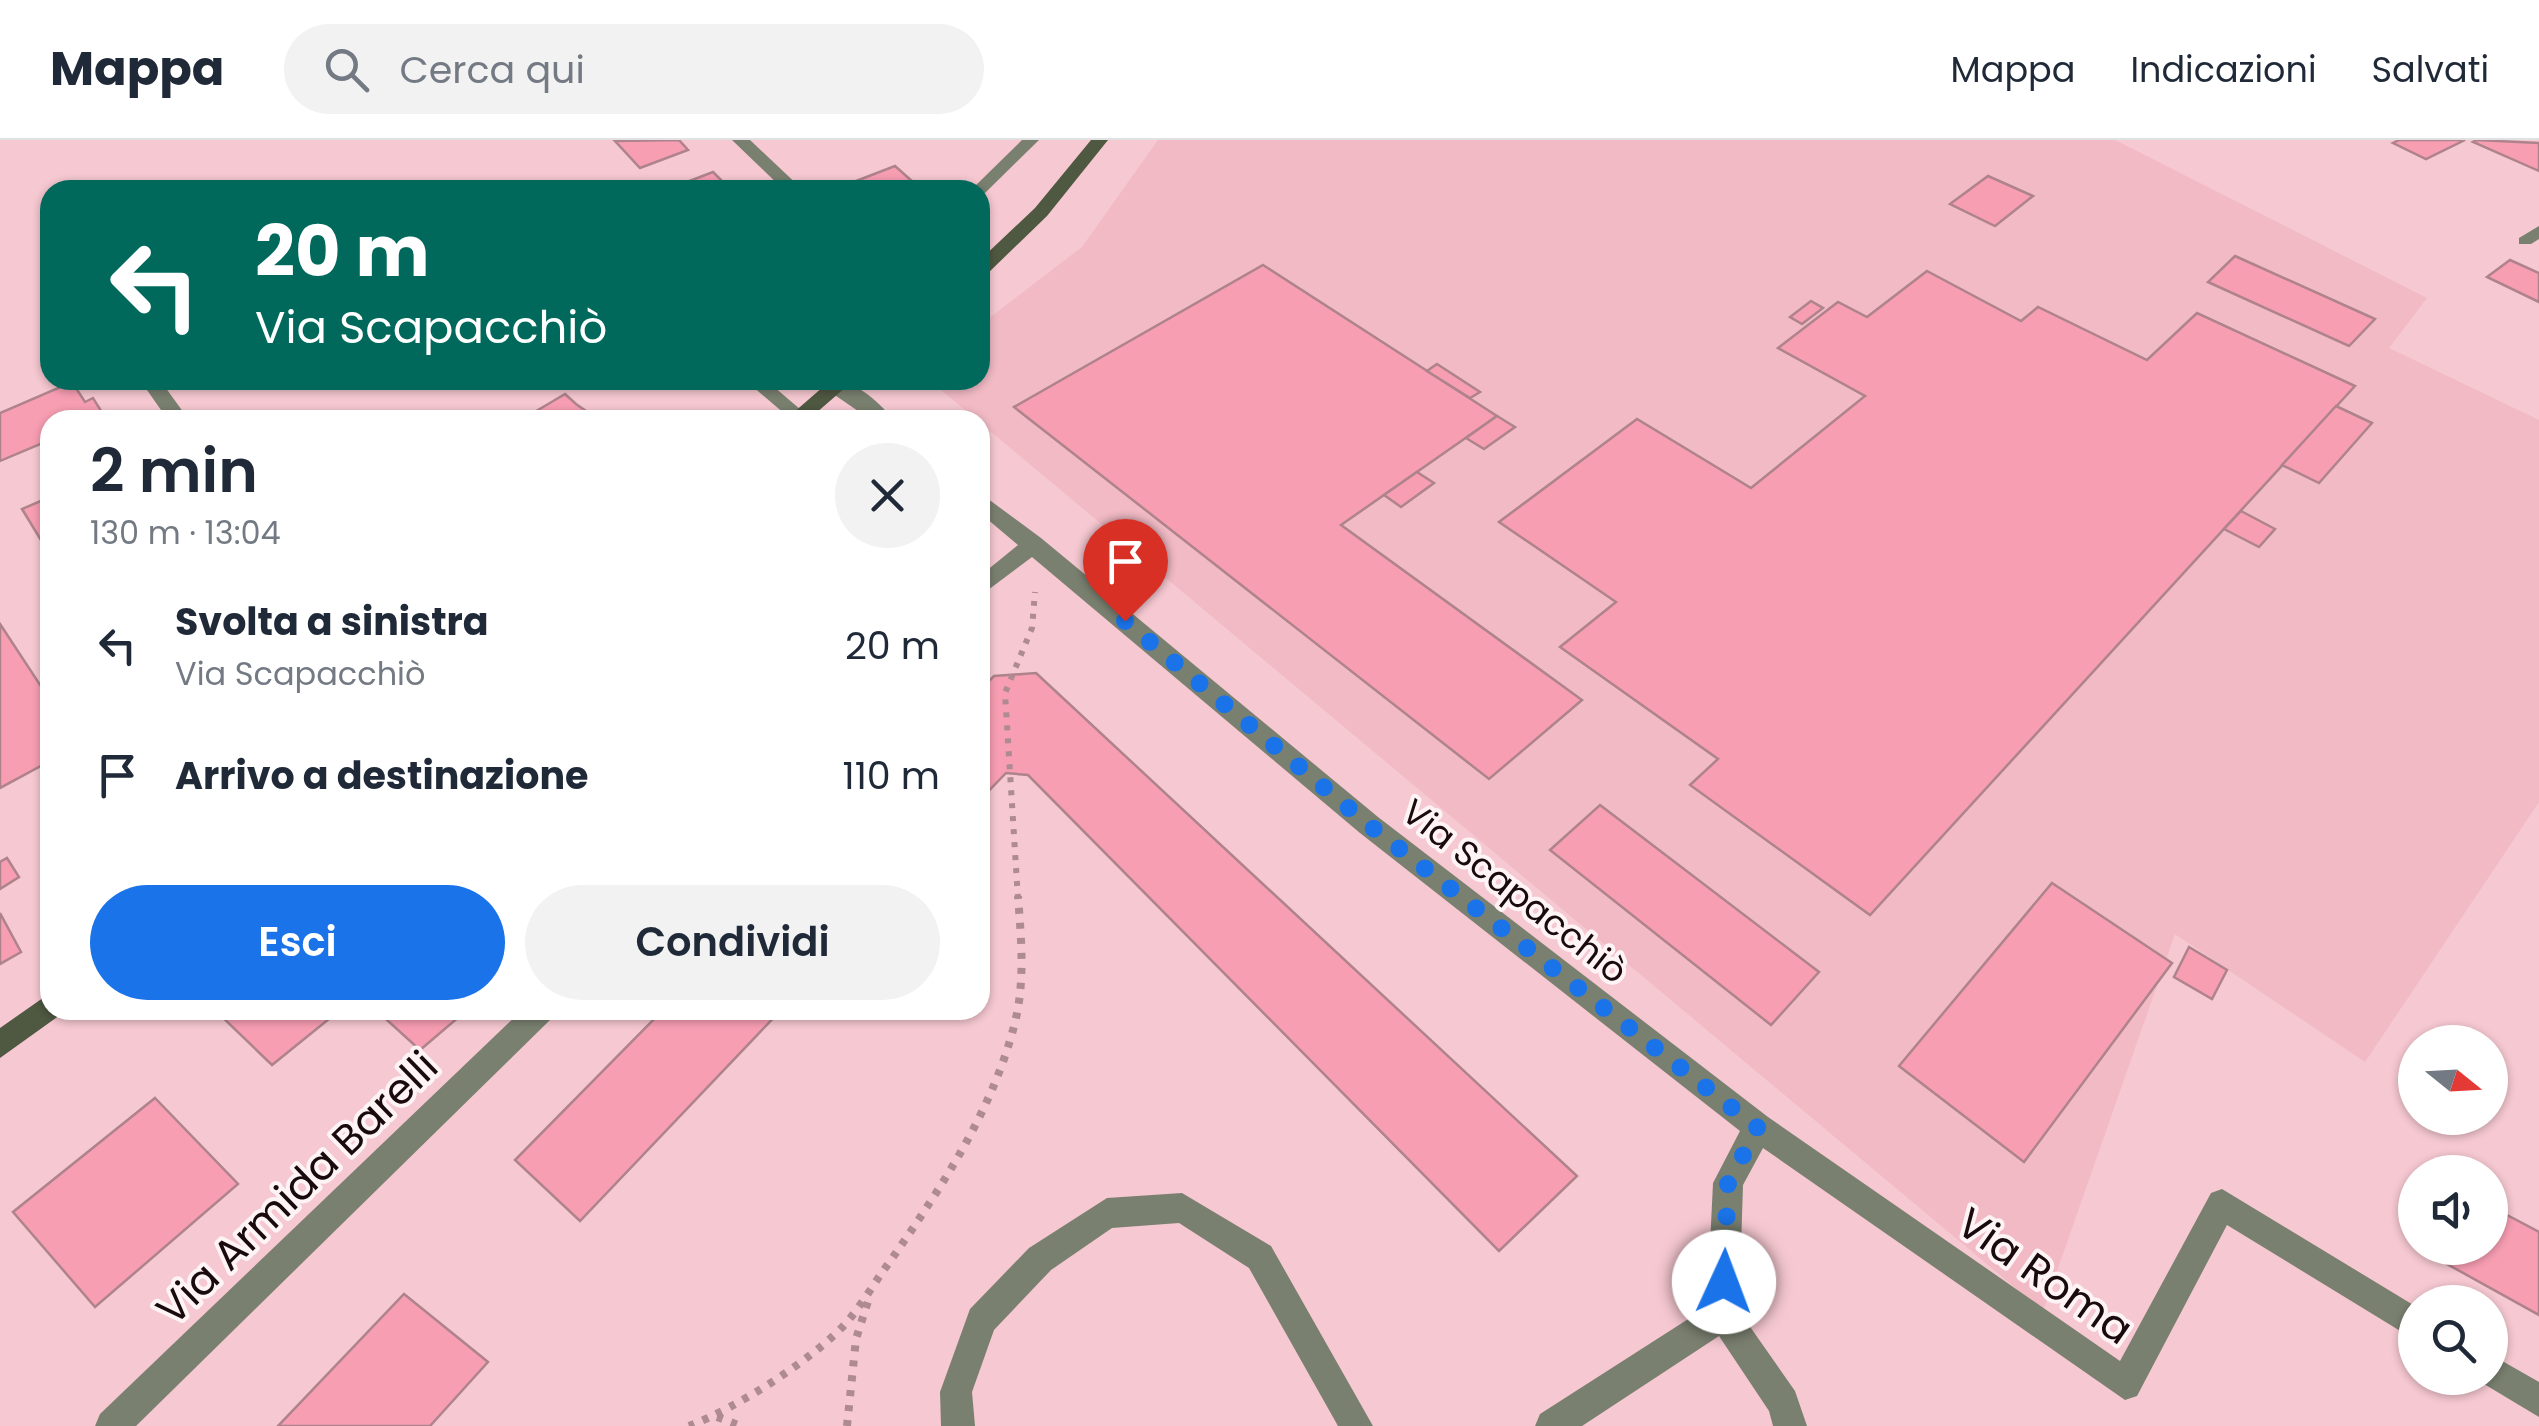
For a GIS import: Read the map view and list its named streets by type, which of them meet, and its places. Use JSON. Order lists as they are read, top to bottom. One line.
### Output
{"streets":{"street":["Via Scapacchiò","Via Armida Barelli","Via Roma"]},"crossings":[["Via Scapacchiò","Via Roma"]],"north":"right","page":{"header":"Mappa","search":"Cerca qui","nav":["Mappa","Indicazioni","Salvati"],"turn":["20 m","Via Scapacchiò"],"heading":["2 min","130 m · 13:04"],"list":[{"name":"Svolta a sinistra","note":"Via Scapacchiò","value":"20 m"},{"name":"Arrivo a destinazione","value":"110 m"}],"buttons":["Esci","Condividi"]}}
